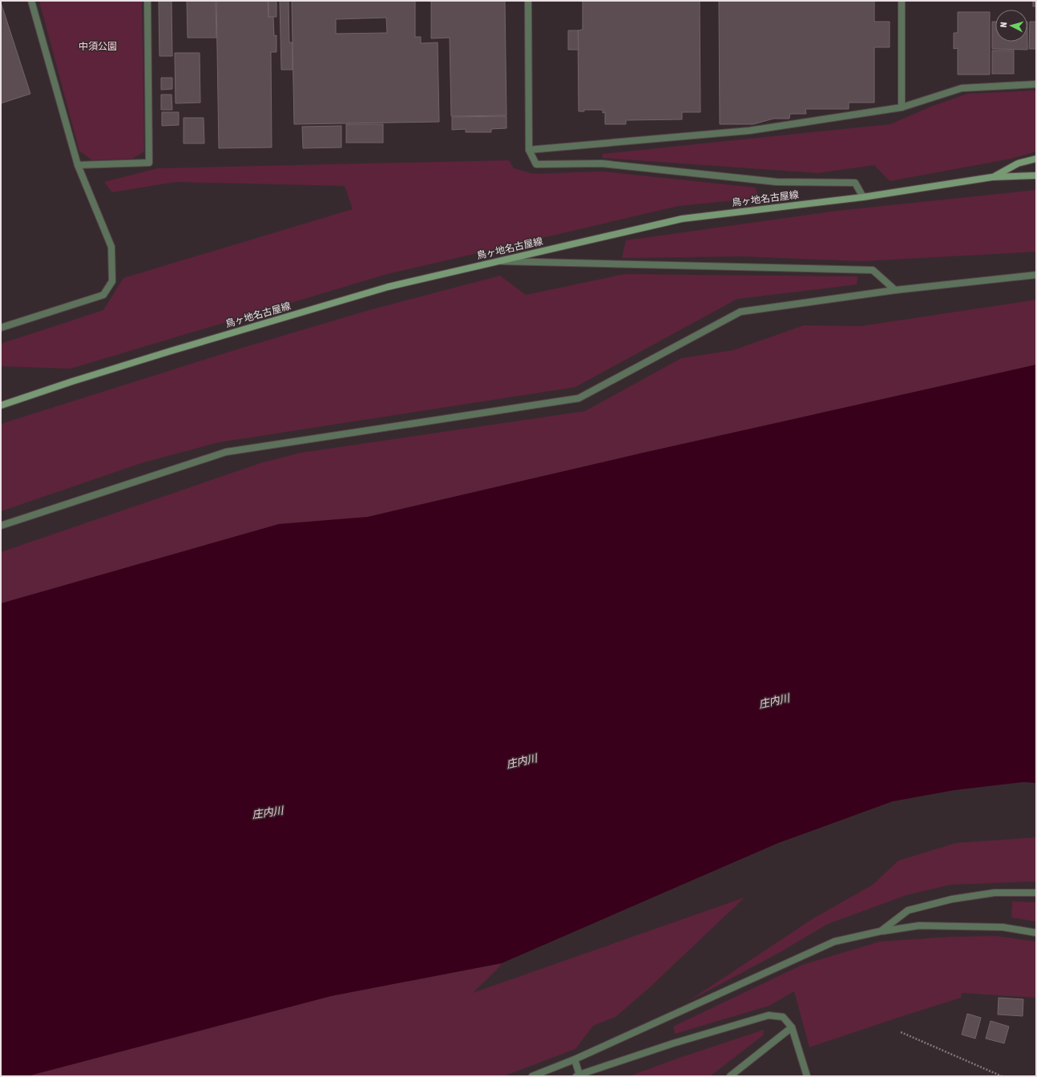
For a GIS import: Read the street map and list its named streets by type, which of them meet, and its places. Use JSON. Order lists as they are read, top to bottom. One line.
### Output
{"streets":{"main road":["鳥ヶ地名古屋線"]},"water":["庄内川"],"parks":["中須公園"],"north":"left"}
